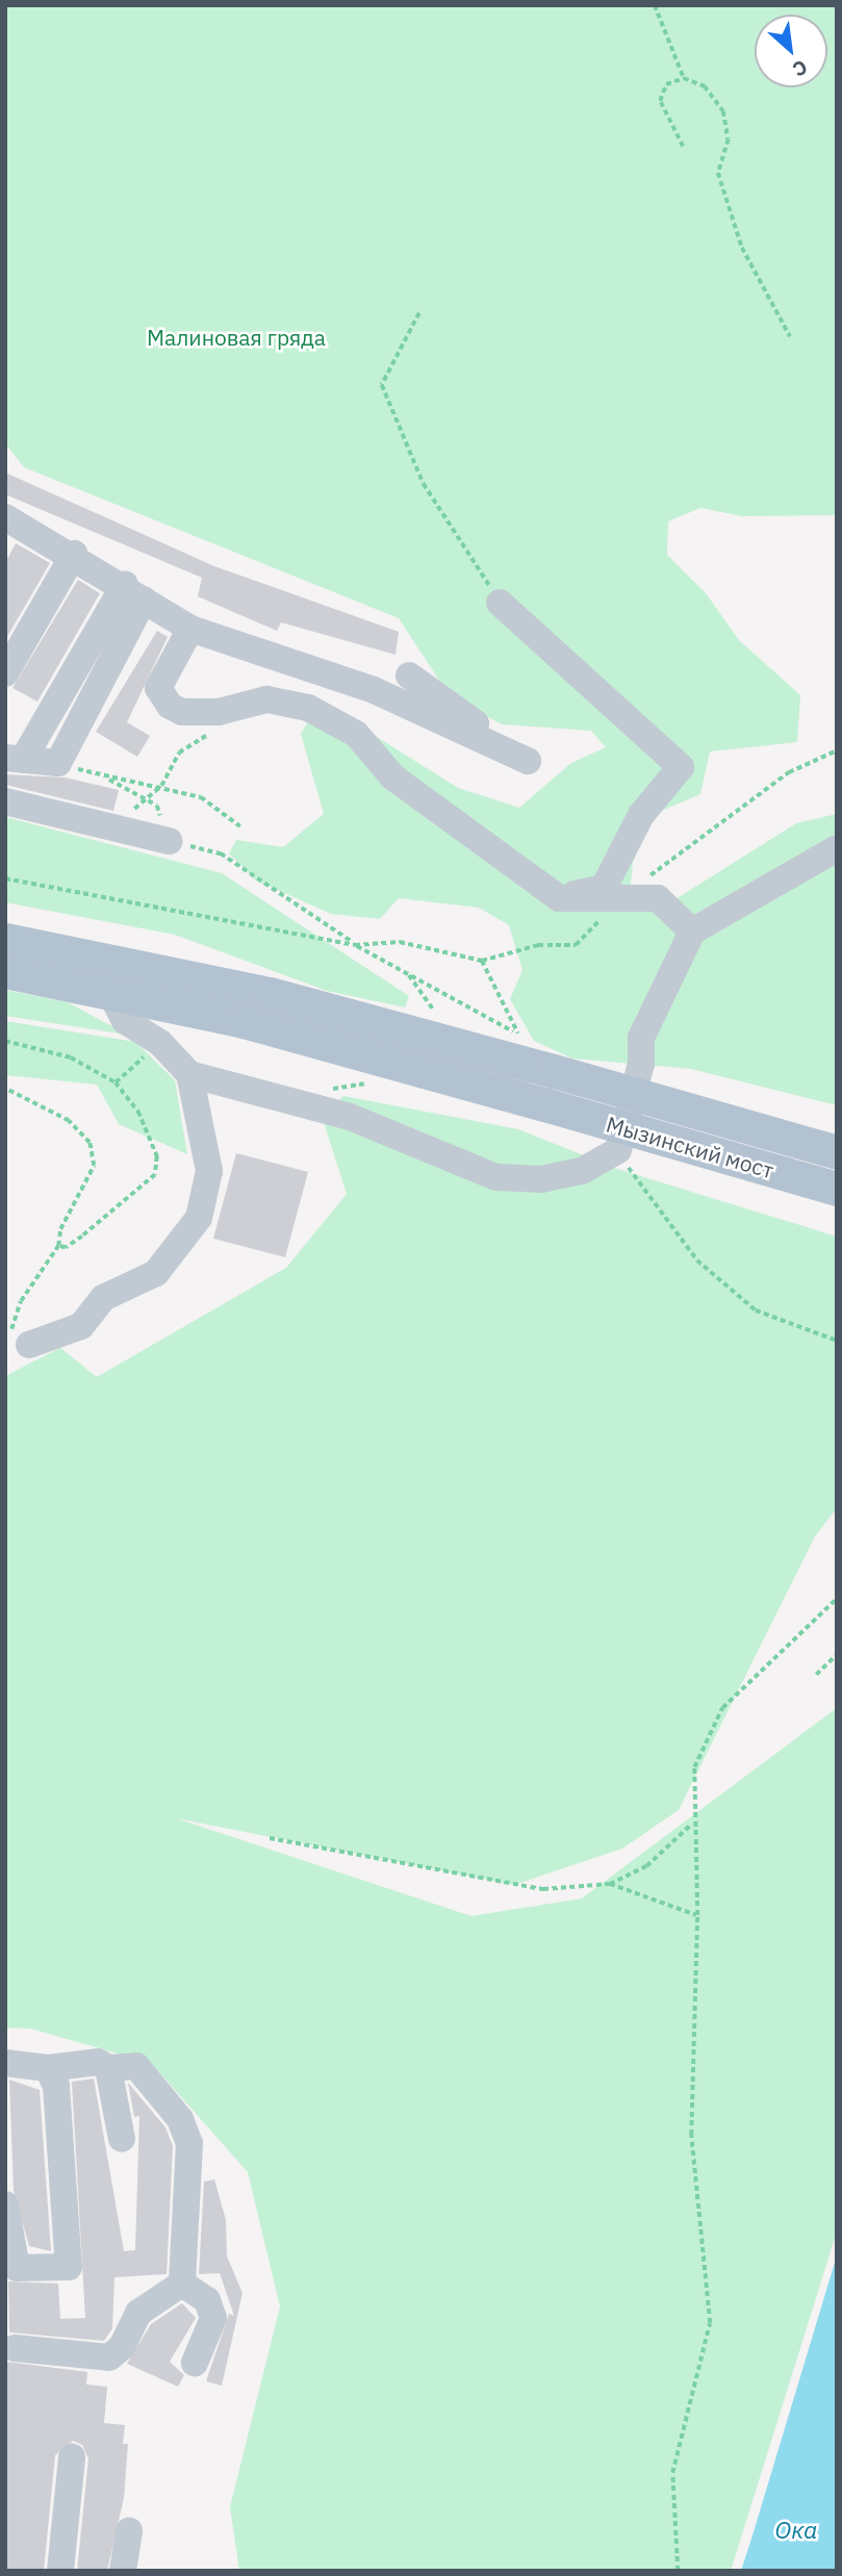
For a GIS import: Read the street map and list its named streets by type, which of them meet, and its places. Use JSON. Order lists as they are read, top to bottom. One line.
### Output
{"streets":{"main road":["Мызинский мост"]},"water":["Ока"],"parks":["Малиновая гряда"],"north":"bottom right"}
